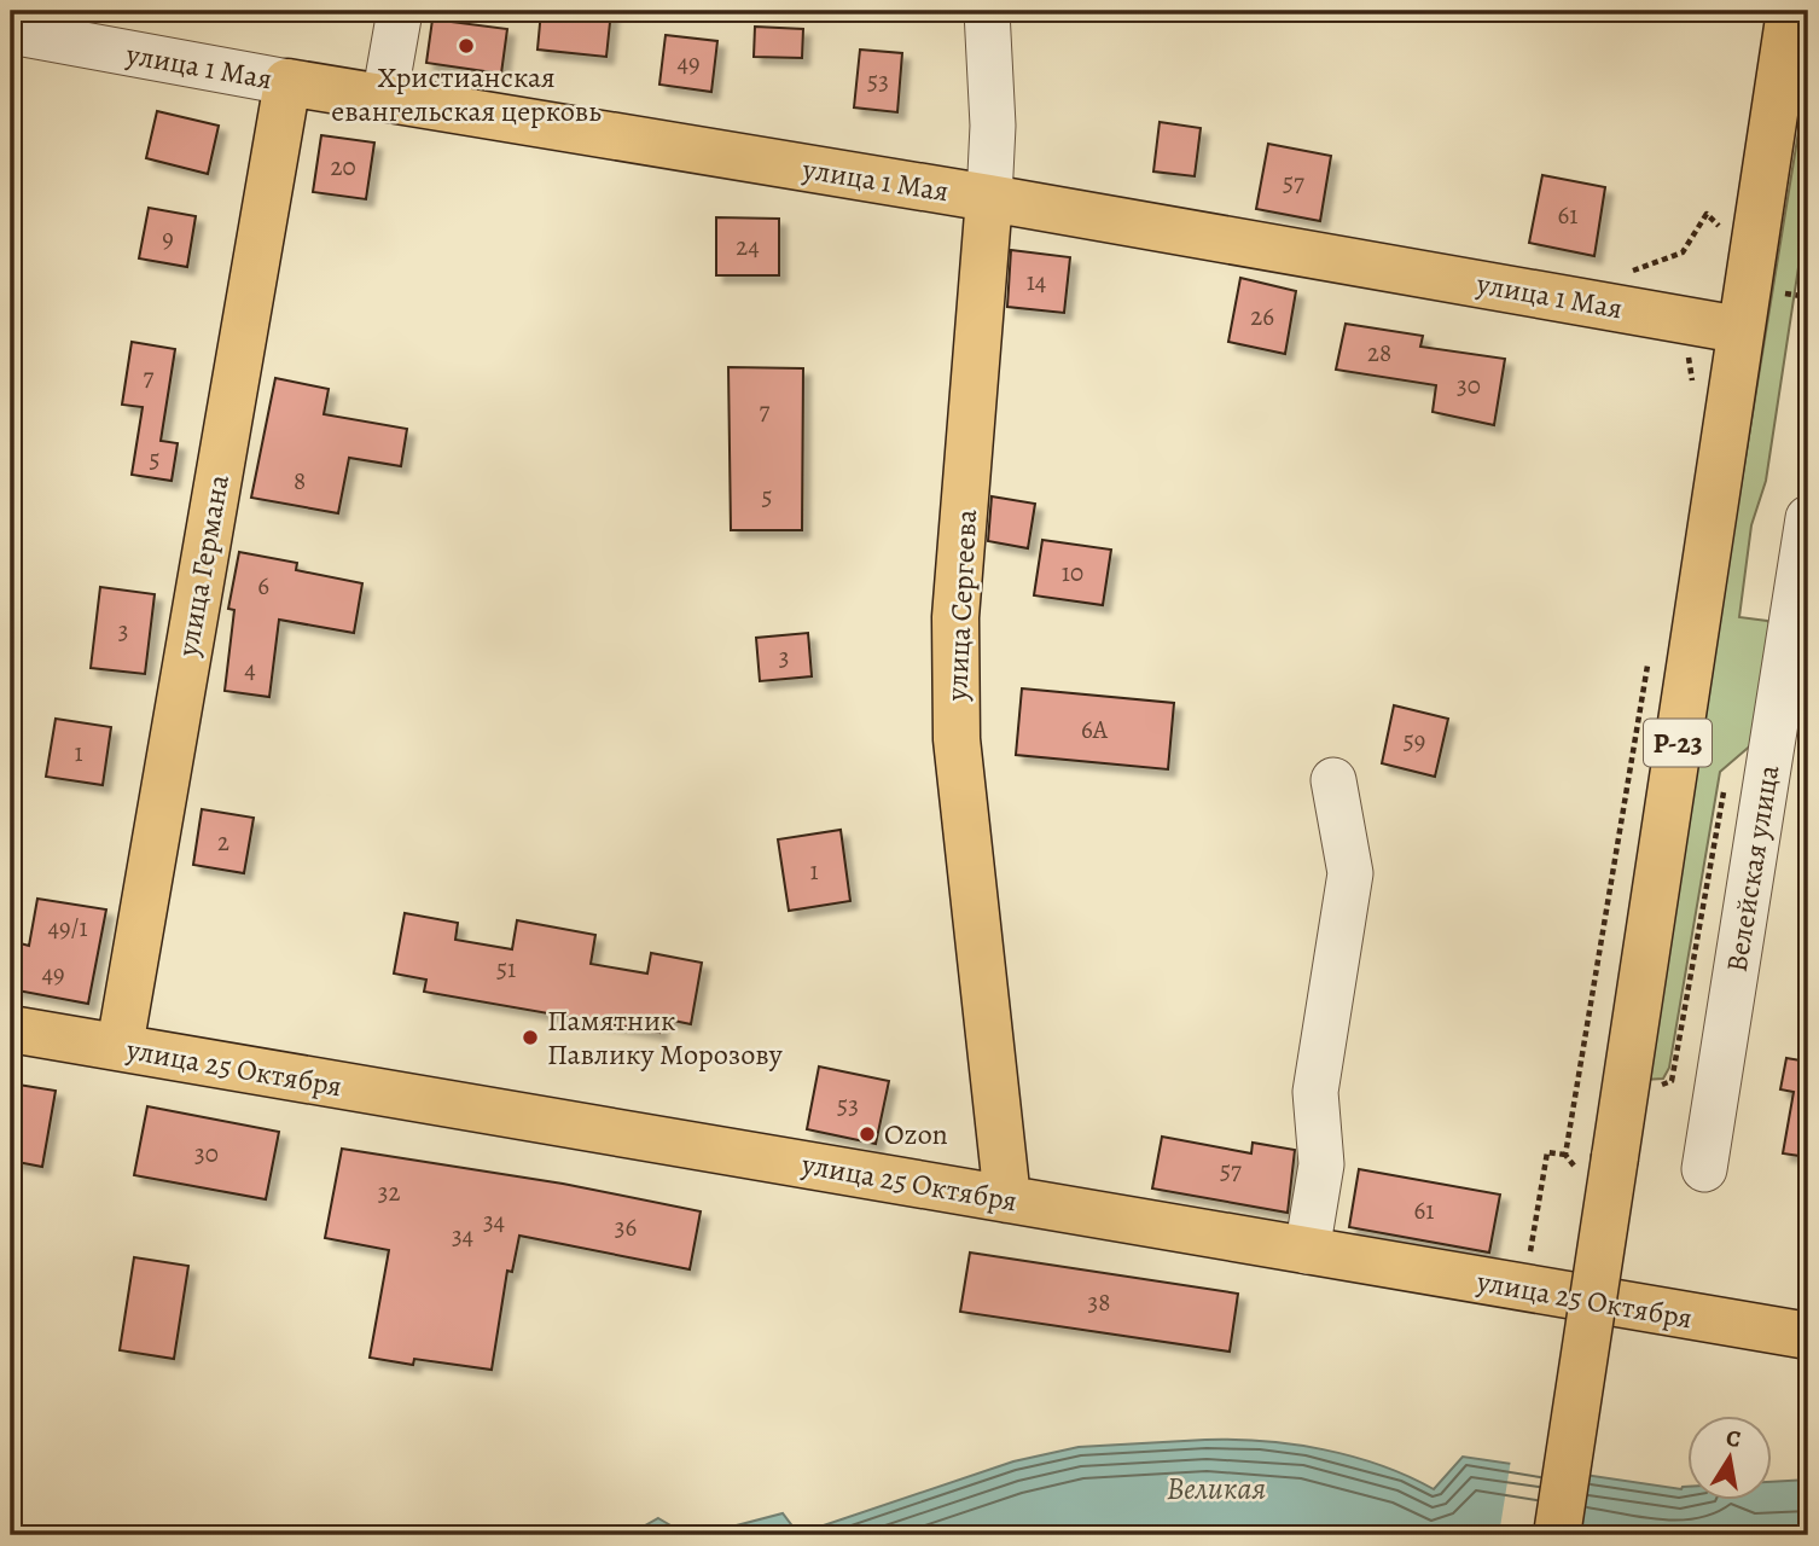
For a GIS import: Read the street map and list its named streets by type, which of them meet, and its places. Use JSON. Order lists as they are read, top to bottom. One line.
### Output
{"streets":{"main road":["улица 1 Мая","улица Германа","улица Сергеева","Р-23","улица 25 Октября"],"street":["Велейская улица"]},"crossings":[["улица 1 Мая","улица Германа"],["улица 1 Мая","улица Сергеева"],["улица 1 Мая","Р-23"],["улица Германа","улица 25 Октября"],["улица Сергеева","улица 25 Октября"]],"water":["Великая"],"places":["Христианская евангельская церковь","Памятник Павлику Морозову","Ozon"],"house_numbers":["49","53","20","57","61","9","24","14","26","28","7","30","7","5","8","5","10","6","3","3","4","6А","59","1","2","1","49/1","51","49","53","30","57","32","61","34","36","34","38"],"north":"top"}
